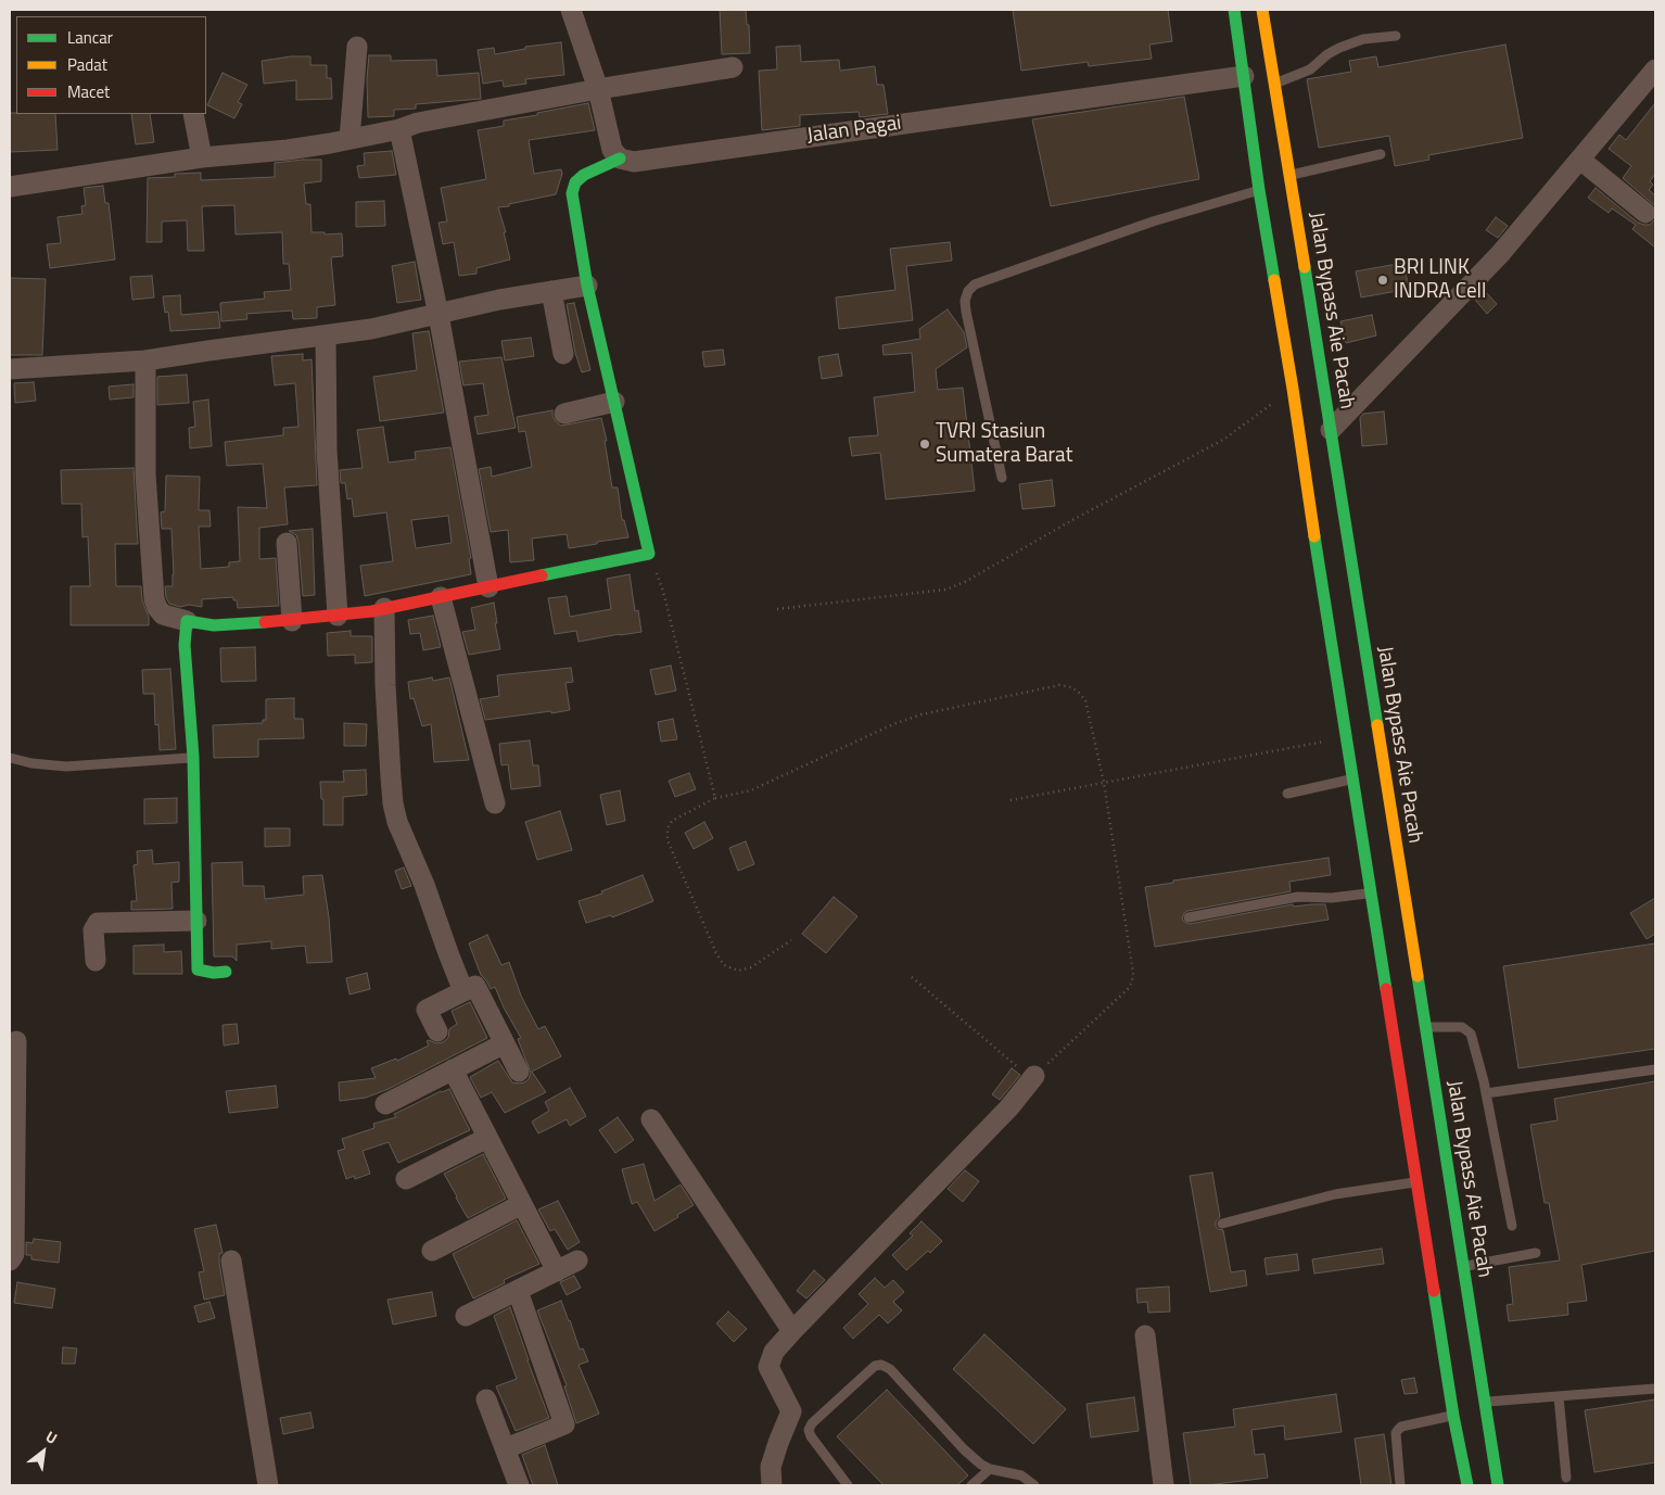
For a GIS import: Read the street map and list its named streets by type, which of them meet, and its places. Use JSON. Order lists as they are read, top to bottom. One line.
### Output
{"streets":{"main road":["Jalan Bypass Aie Pacah"],"street":["Jalan Pagai"]},"places":["BRI LINK INDRA Cell","TVRI Stasiun Sumatera Barat"],"legend":["Lancar","Padat","Macet"],"north":"top right"}
